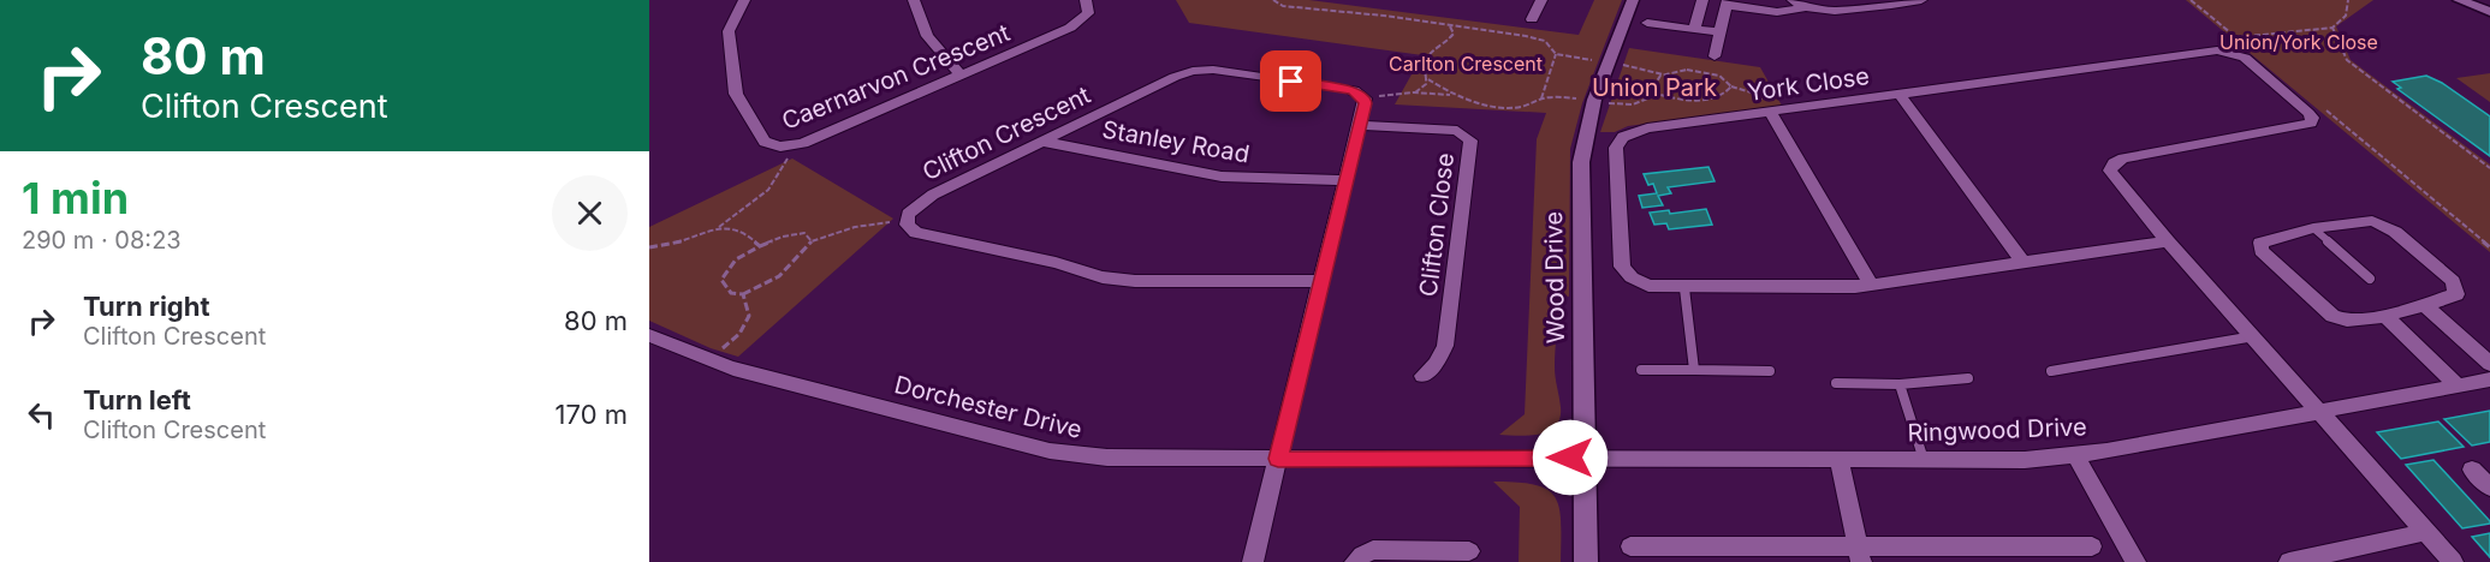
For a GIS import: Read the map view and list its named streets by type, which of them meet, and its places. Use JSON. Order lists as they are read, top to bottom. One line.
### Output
{"streets":{"street":["Caernarvon Crescent","York Close","Clifton Crescent","Stanley Road","Clifton Close","Wood Drive","Dorchester Drive","Ringwood Drive"]},"crossings":[["Clifton Crescent","Stanley Road"],["Wood Drive","Dorchester Drive"],["Wood Drive","Ringwood Drive"],["Dorchester Drive","Ringwood Drive"]],"parks":["Union/York Close","Carlton Crescent","Union Park"],"page":{"turn":["80 m","Clifton Crescent"],"heading":["1 min","290 m · 08:23"],"list":[{"name":"Turn right","note":"Clifton Crescent","value":"80 m"},{"name":"Turn left","note":"Clifton Crescent","value":"170 m"}]}}
